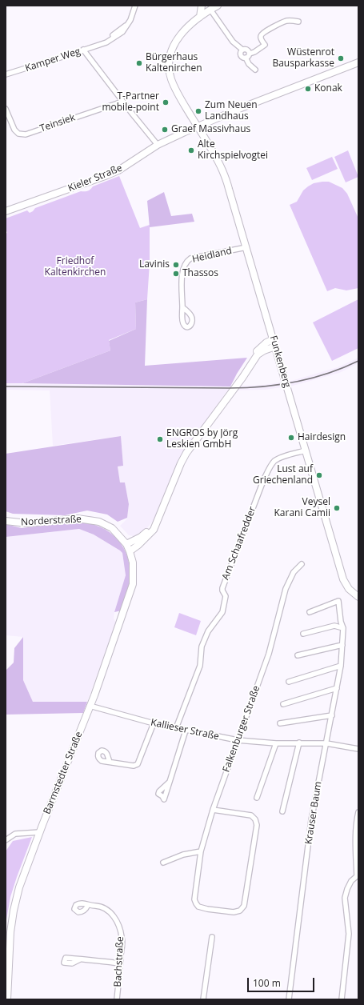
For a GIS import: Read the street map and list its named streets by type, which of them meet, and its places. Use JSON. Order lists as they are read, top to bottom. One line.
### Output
{"streets":{"main road":["Kieler Straße","Funkenberg","Norderstraße","Barmstedter Straße"],"street":["Kamper Weg","Teinsiek","Heidland","Am Schaafredder","Falkenburger Straße","Kallieser Straße","Krauser Baum","Bachstraße"]},"crossings":[["Kieler Straße","Funkenberg"],["Heidland","Funkenberg"],["Funkenberg","Am Schaafredder"],["Norderstraße","Barmstedter Straße"],["Am Schaafredder","Kallieser Straße"],["Falkenburger Straße","Kallieser Straße"],["Kallieser Straße","Barmstedter Straße"],["Kallieser Straße","Krauser Baum"]],"parks":["Friedhof Kaltenkirchen"],"places":["Wüstenrot Bausparkasse","Bürgerhaus Kaltenirchen","Konak","T-Partner mobile-point","Zum Neuen Landhaus","Graef Massivhaus","Alte Kirchspielvogtei","Lavinis","Thassos","Hairdesign","ENGROS by Jörg Leskien GmbH","Lust auf Griechenland","Veysel Karani Camii"],"scale_bar":"100 m"}
